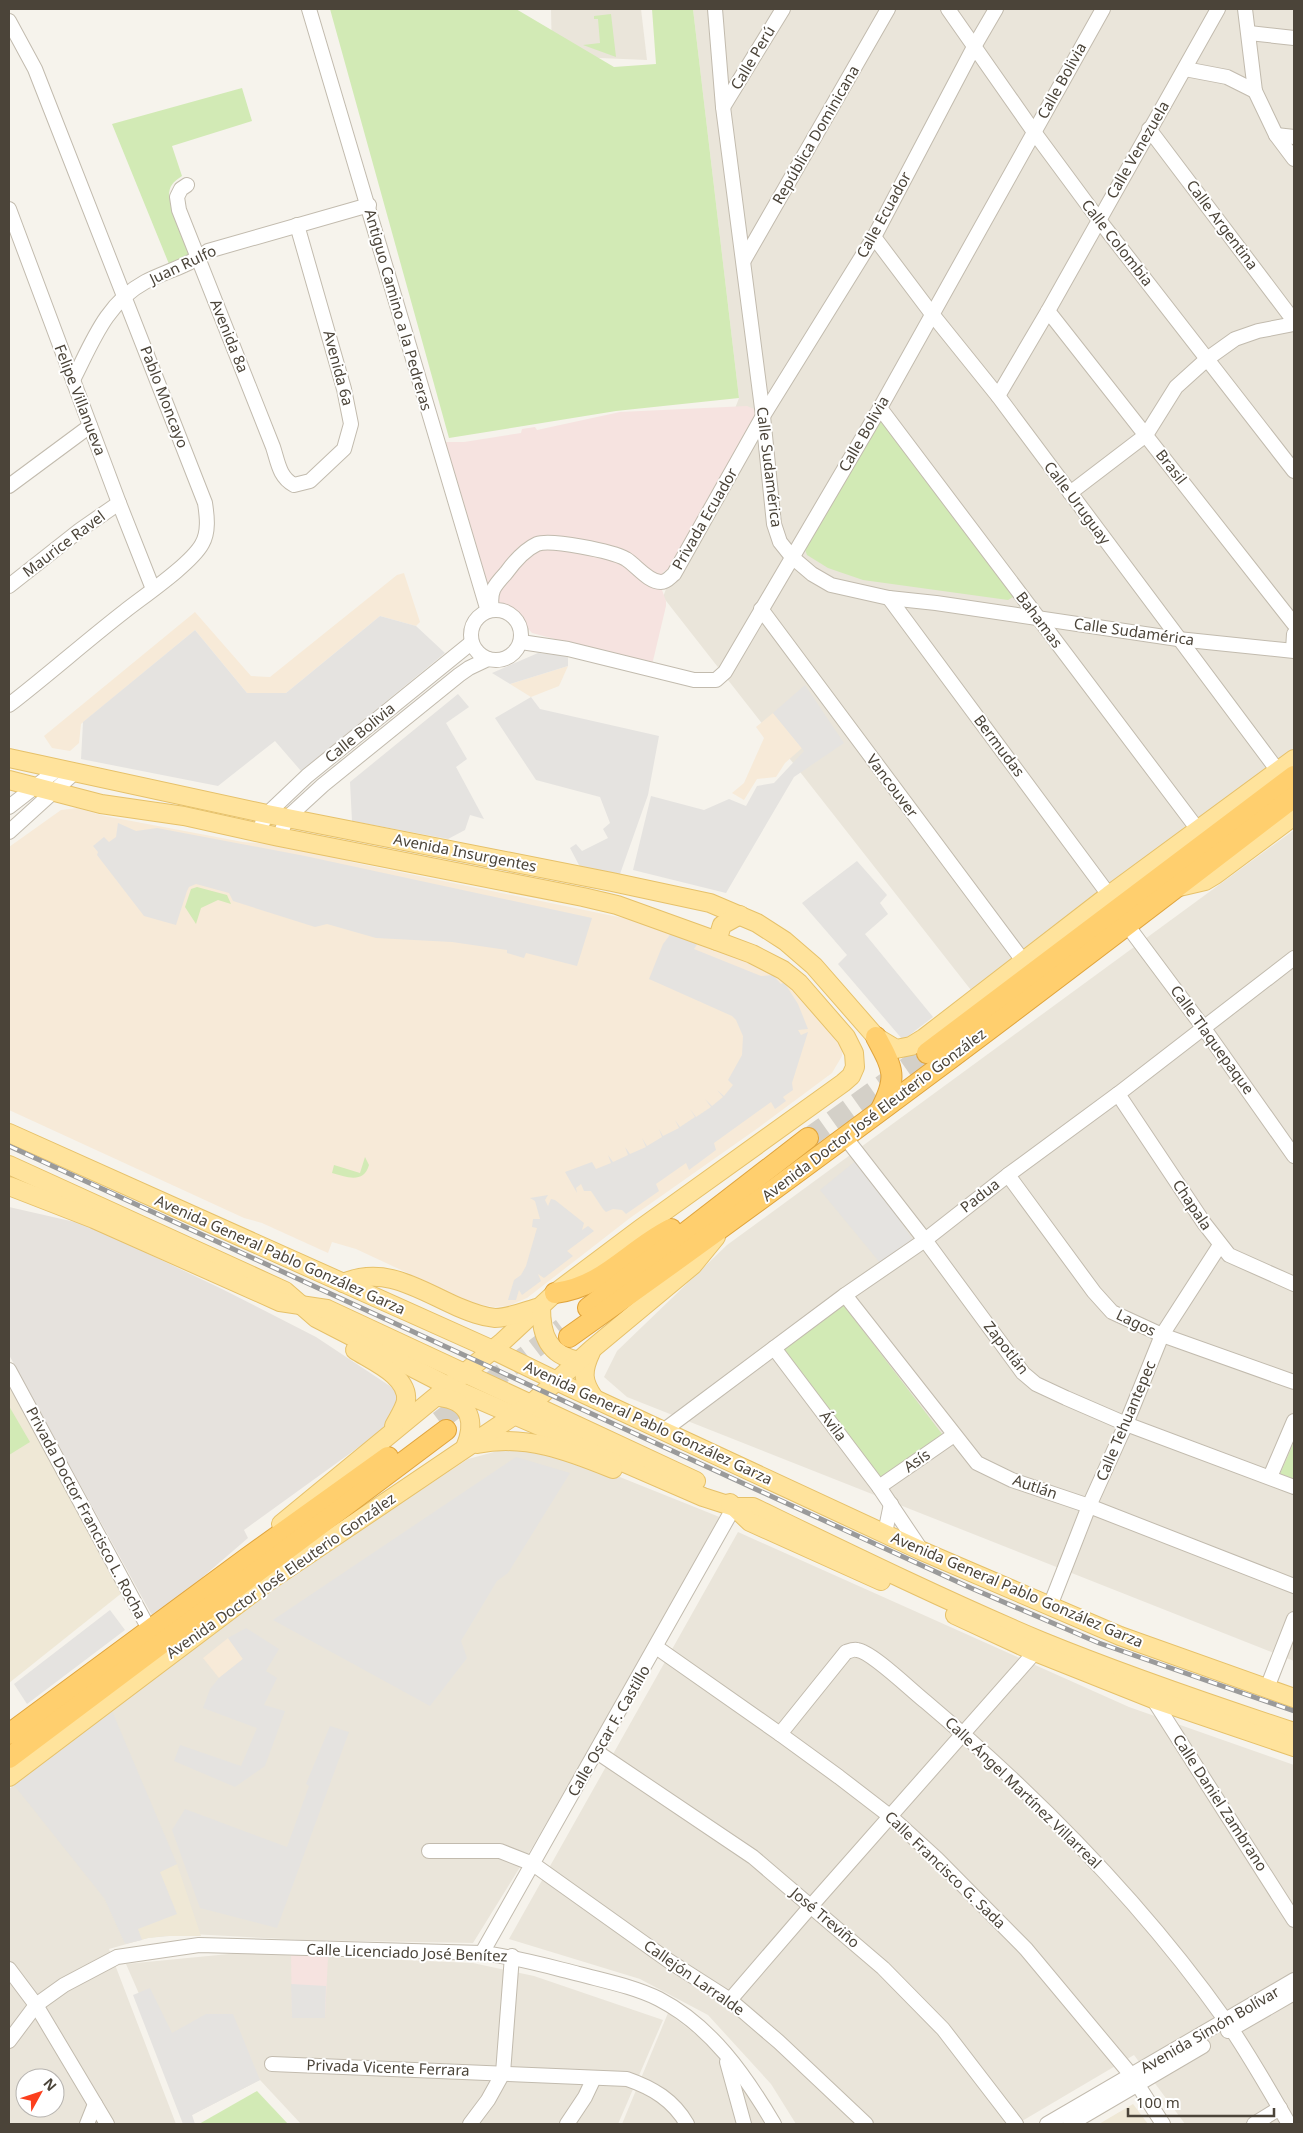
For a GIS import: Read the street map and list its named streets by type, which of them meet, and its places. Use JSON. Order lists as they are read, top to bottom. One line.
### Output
{"streets":{"highway":["Avenida Doctor José Eleuterio González"],"main road":["Avenida Insurgentes","Avenida General Pablo González Garza"],"street":["Calle Perú","Calle Bolivia","República Dominicana","Calle Venezuela","Calle Ecuador","Calle Argentina","Calle Colombia","Juan Rulfo","Antiguo Camino a la Pedreras","Avenida 8a","Avenida 6a","Pablo Moncayo","Felipe Villanueva","Calle Sudamérica","Brasil","Calle Uruguay","Privada Ecuador","Maurice Ravel","Bahamas","Bermudas","Vancouver","Calle Tlaquepaque","Padua","Chapala","Lagos","Zapotlán","Calle Tehuantepec","Ávila","Asís","Autlán","Privada Doctor Francisco L. Rocha","Calle Oscar F. Castillo","Calle Ángel Martínez Villarreal","Calle Daniel Zambrano","Calle Francisco G. Sada","José Treviño","Calle Licenciado José Benítez","Callejón Larralde","Avenida Simón Bolívar","Privada Vicente Ferrara"]},"crossings":[["Calle Perú","Calle Sudamérica"],["Calle Bolivia","Calle Colombia"],["Calle Bolivia","Antiguo Camino a la Pedreras"],["Calle Bolivia","Calle Sudamérica"],["Calle Bolivia","Calle Uruguay"],["Calle Bolivia","Privada Ecuador"],["Calle Bolivia","Bahamas"],["Calle Bolivia","Vancouver"],["Calle Bolivia","Avenida Insurgentes"],["República Dominicana","Calle Sudamérica"],["Calle Venezuela","Calle Argentina"],["Calle Venezuela","Calle Colombia"],["Calle Venezuela","Brasil"],["Calle Venezuela","Calle Uruguay"],["Calle Ecuador","Calle Colombia"],["Calle Ecuador","Calle Sudamérica"],["Calle Ecuador","Calle Uruguay"],["Calle Ecuador","Privada Ecuador"],["Juan Rulfo","Antiguo Camino a la Pedreras"],["Juan Rulfo","Avenida 8a"],["Juan Rulfo","Avenida 6a"],["Juan Rulfo","Pablo Moncayo"],["Juan Rulfo","Felipe Villanueva"],["Antiguo Camino a la Pedreras","Privada Ecuador"],["Avenida 8a","Avenida 6a"],["Pablo Moncayo","Felipe Villanueva"],["Felipe Villanueva","Maurice Ravel"],["Calle Sudamérica","Calle Uruguay"],["Calle Sudamérica","Privada Ecuador"],["Calle Sudamérica","Bahamas"],["Calle Sudamérica","Bermudas"],["Calle Uruguay","Avenida Doctor José Eleuterio González"],["Bahamas","Avenida Doctor José Eleuterio González"],["Bermudas","Avenida Doctor José Eleuterio González"],["Vancouver","Avenida Doctor José Eleuterio González"],["Avenida Insurgentes","Avenida Doctor José Eleuterio González"],["Calle Tlaquepaque","Avenida Doctor José Eleuterio González"],["Calle Tlaquepaque","Padua"],["Avenida Doctor José Eleuterio González","Avenida General Pablo González Garza"],["Avenida Doctor José Eleuterio González","Zapotlán"],["Avenida Doctor José Eleuterio González","Privada Doctor Francisco L. Rocha"],["Padua","Chapala"],["Padua","Avenida General Pablo González Garza"],["Padua","Lagos"],["Padua","Zapotlán"],["Padua","Ávila"],["Padua","Autlán"],["Chapala","Calle Tehuantepec"],["Avenida General Pablo González Garza","Calle Tehuantepec"],["Avenida General Pablo González Garza","Ávila"],["Avenida General Pablo González Garza","Calle Oscar F. Castillo"],["Avenida General Pablo González Garza","Calle Daniel Zambrano"],["Lagos","Calle Tehuantepec"],["Zapotlán","Calle Tehuantepec"],["Calle Tehuantepec","Autlán"],["Ávila","Asís"],["Asís","Autlán"],["Calle Oscar F. Castillo","Calle Francisco G. Sada"],["Calle Oscar F. Castillo","José Treviño"],["Calle Oscar F. Castillo","Calle Licenciado José Benítez"],["Calle Oscar F. Castillo","Callejón Larralde"],["Calle Ángel Martínez Villarreal","Calle Francisco G. Sada"],["Calle Ángel Martínez Villarreal","Avenida Simón Bolívar"],["Calle Francisco G. Sada","Avenida Simón Bolívar"]],"scale_bar":"100 m","north":"top right"}
